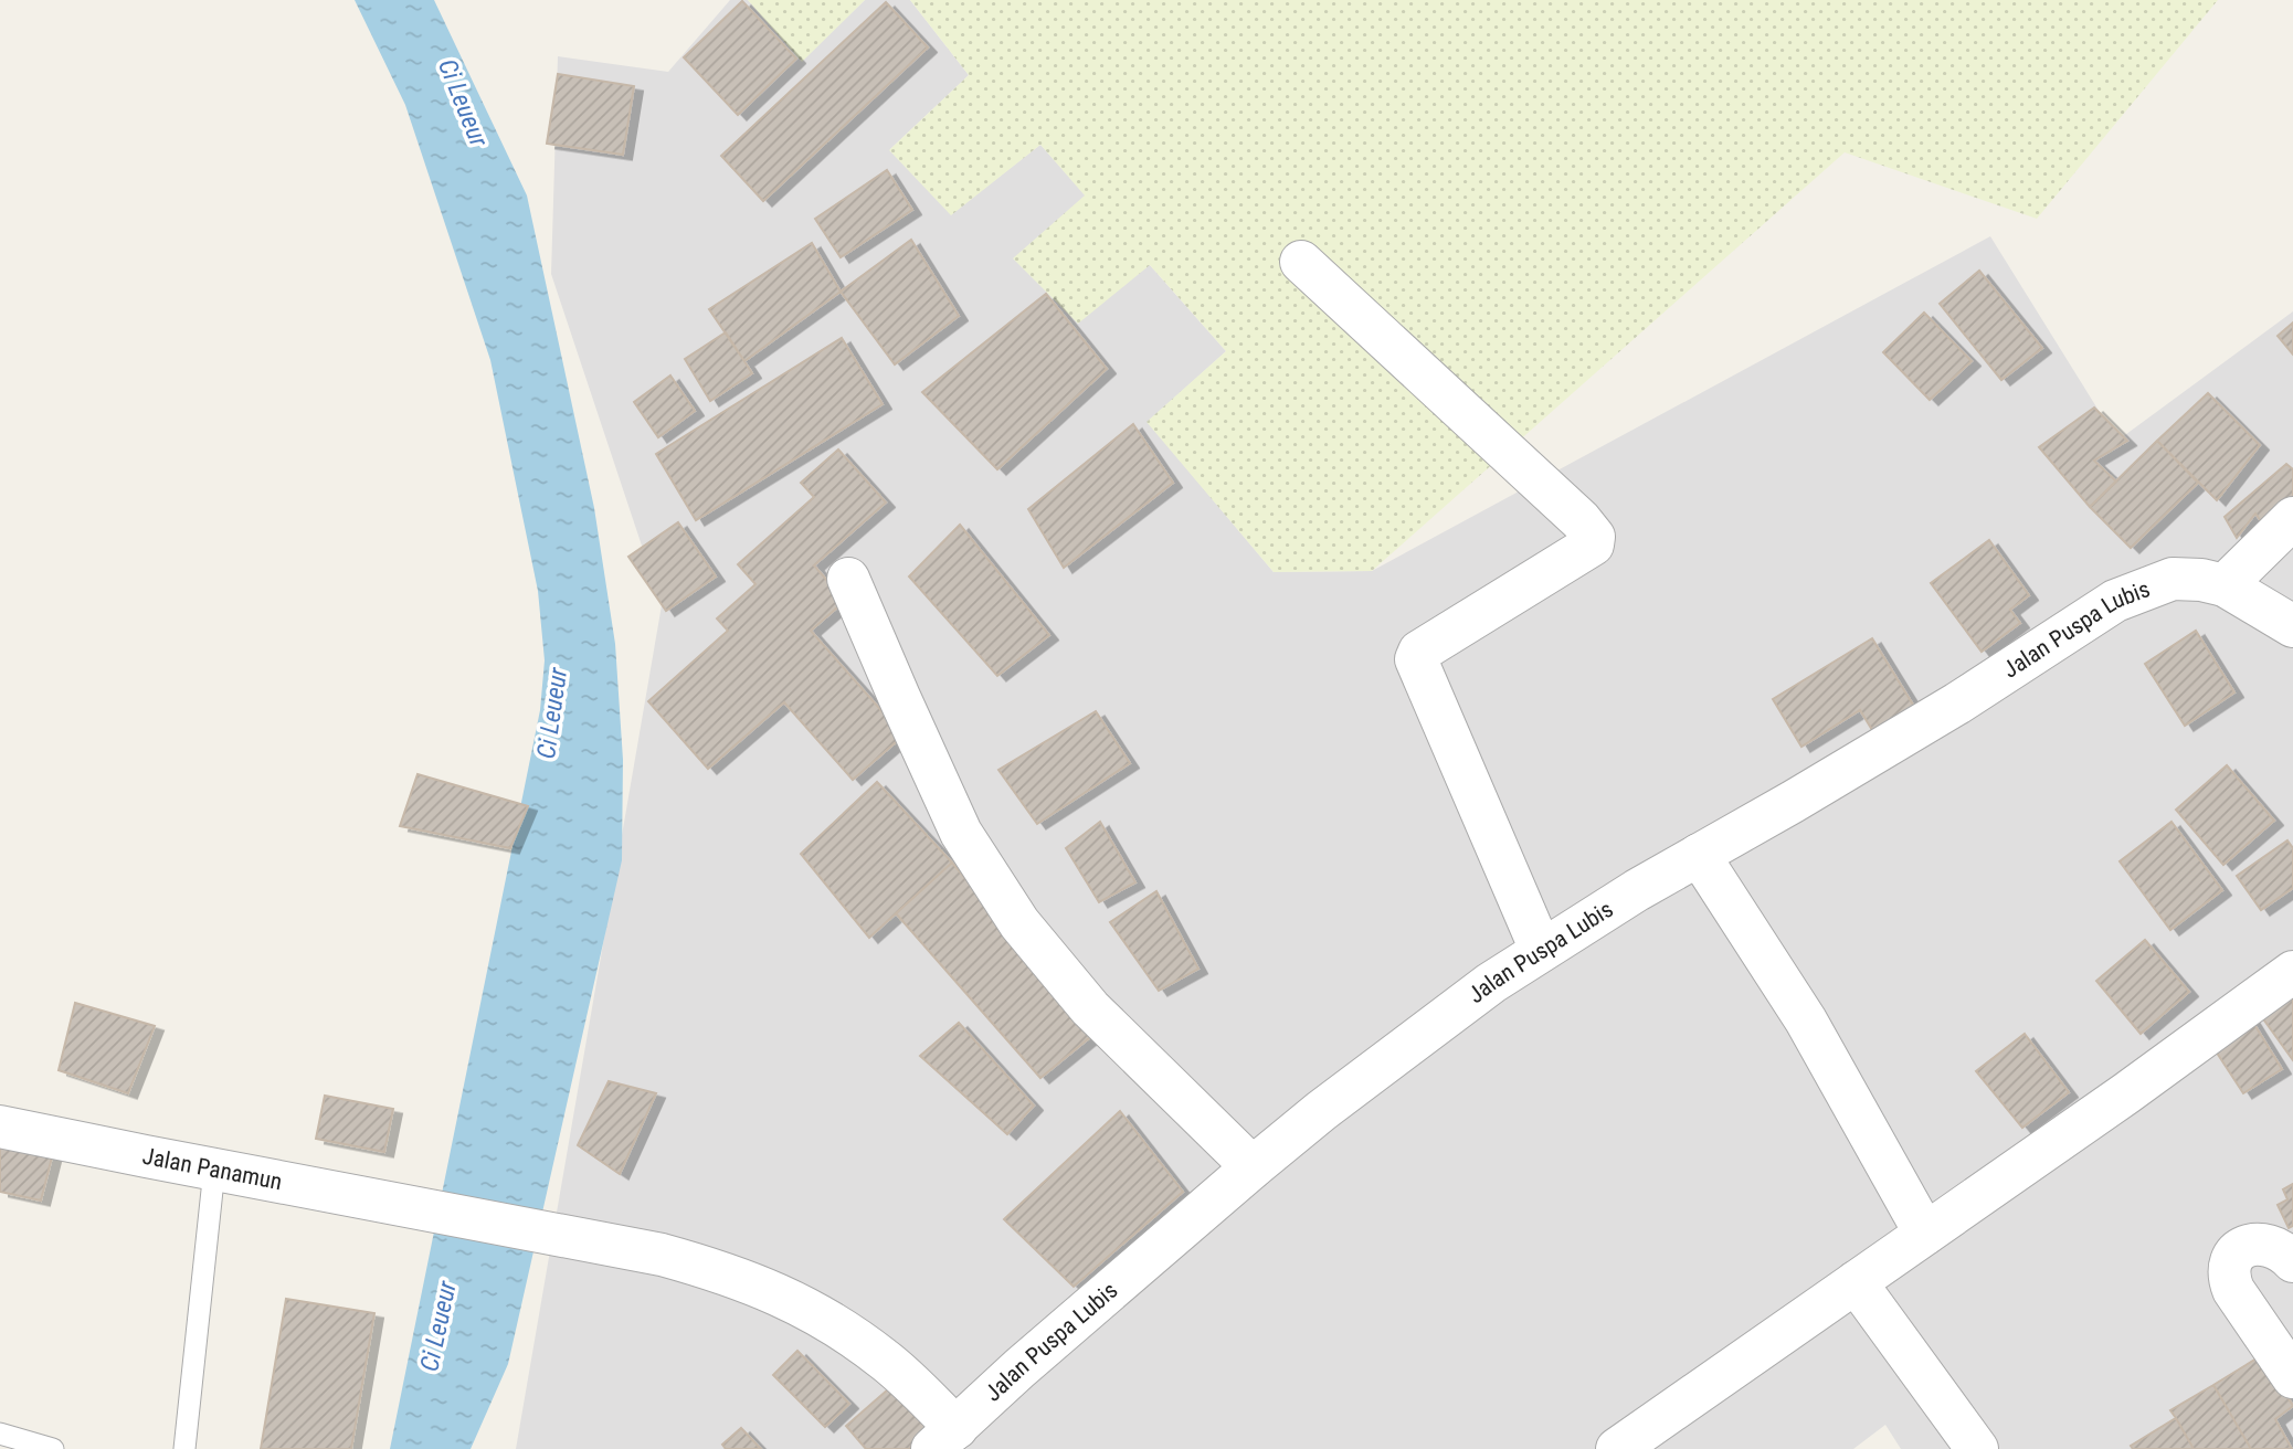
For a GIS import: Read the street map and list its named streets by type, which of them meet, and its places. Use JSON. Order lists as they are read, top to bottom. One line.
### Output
{"streets":{"street":["Jalan Puspa Lubis","Jalan Panamun"]},"crossings":[["Jalan Puspa Lubis","Jalan Panamun"]],"water":["Ci Leueur"]}
